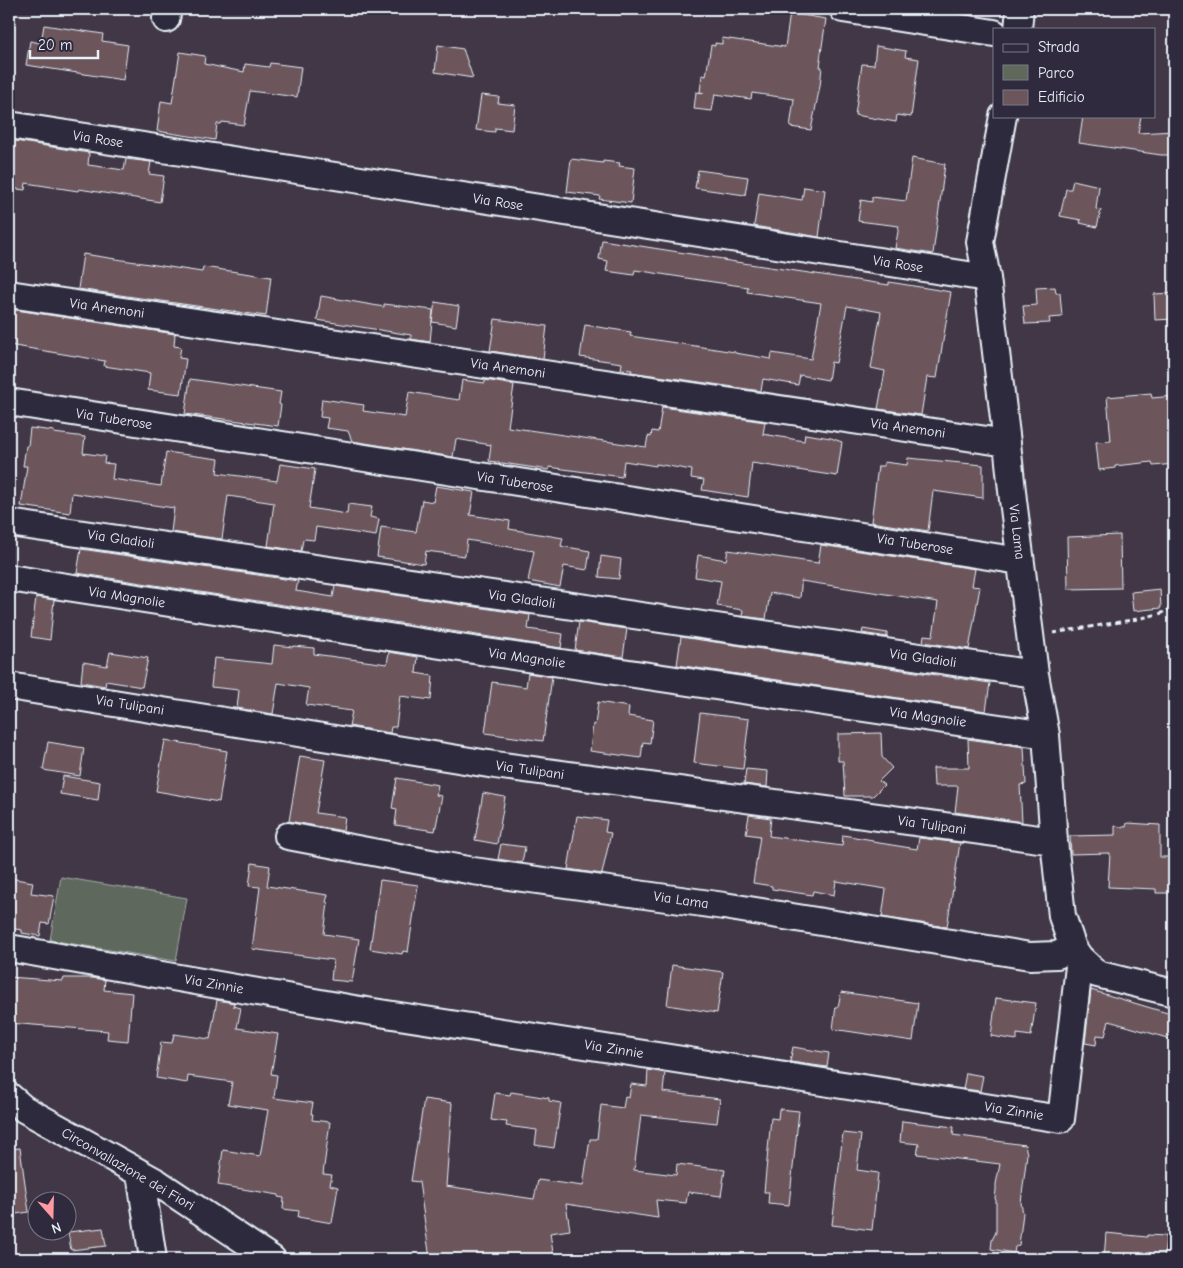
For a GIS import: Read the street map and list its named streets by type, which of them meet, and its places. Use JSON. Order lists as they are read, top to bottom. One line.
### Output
{"streets":{"street":["Via Rose","Via Anemoni","Via Tuberose","Via Lama","Via Gladioli","Via Magnolie","Via Tulipani","Via Zinnie","Circonvallazione dei Fiori"]},"crossings":[["Via Rose","Via Lama"],["Via Anemoni","Via Lama"],["Via Tuberose","Via Lama"],["Via Lama","Via Gladioli"],["Via Lama","Via Magnolie"],["Via Lama","Via Tulipani"],["Via Lama","Via Zinnie"]],"legend":["Strada","Parco","Edificio"],"scale_bar":"20 m","north":"bottom"}
